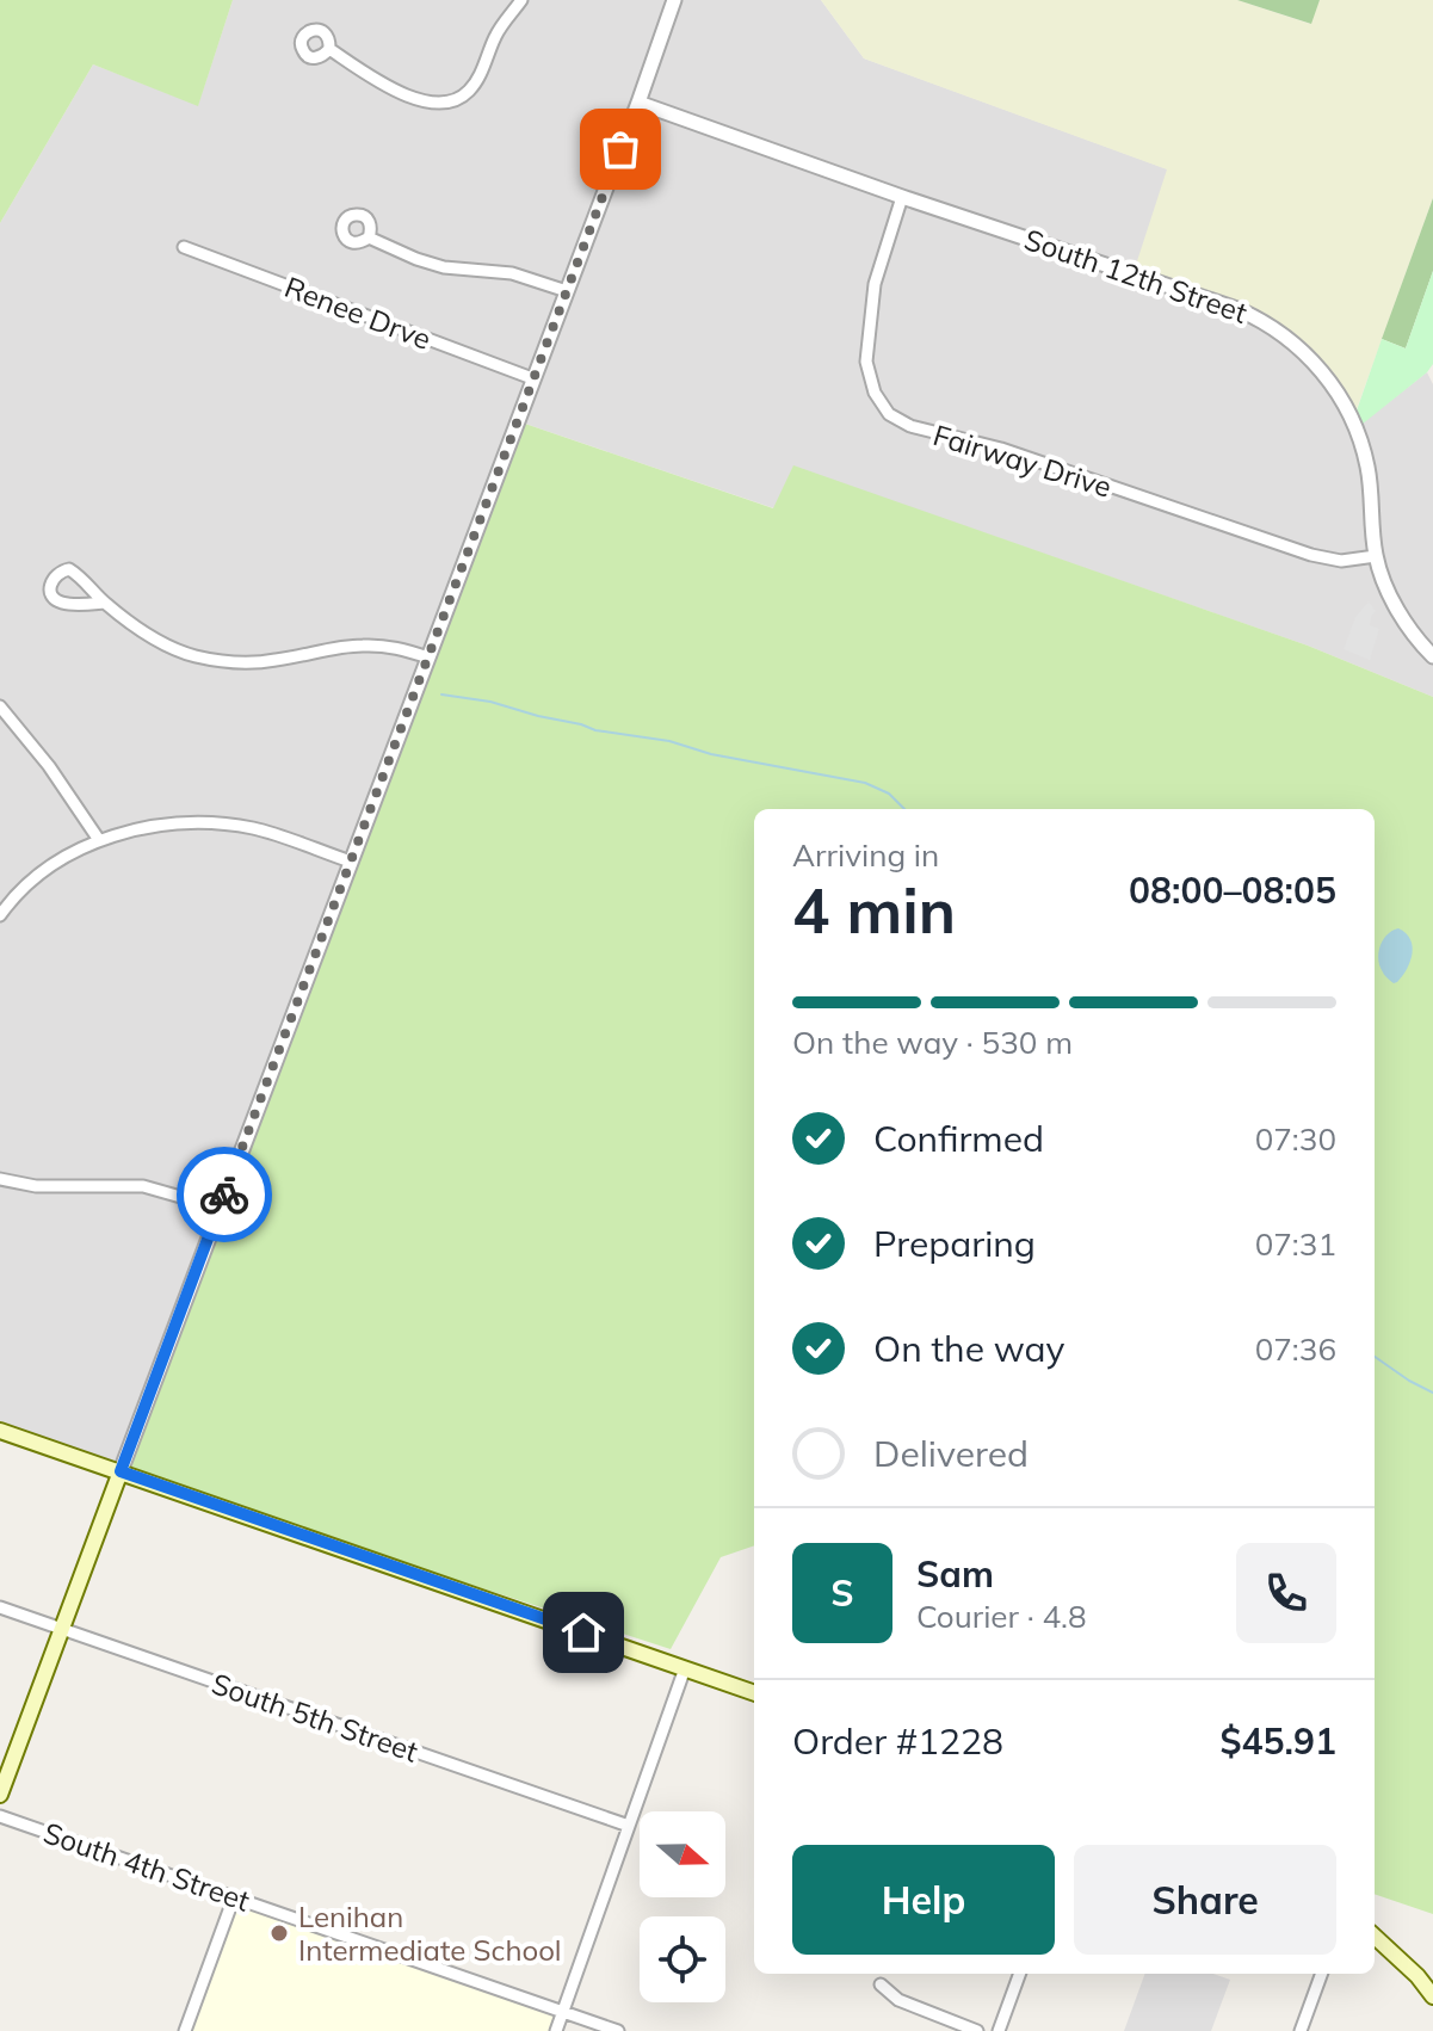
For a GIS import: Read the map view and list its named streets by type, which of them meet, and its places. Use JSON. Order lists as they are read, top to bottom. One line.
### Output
{"streets":{"street":["South 12th Street","Renee Drve","Fairway Drive","South 5th Street","South 4th Street"]},"crossings":[["South 12th Street","Fairway Drive"]],"places":["Lenihan Intermediate School"],"north":"right","page":{"heading":["4 min","Arriving in","08:00–08:05"],"panel":["Sam","Courier · 4.8","Order #1228","$45.91"],"bar":"On the way · 530 m","list":[["Confirmed","07:30"],["Preparing","07:31"],["On the way","07:36"],"Delivered"],"round":"S","buttons":["Help","Share"]}}
